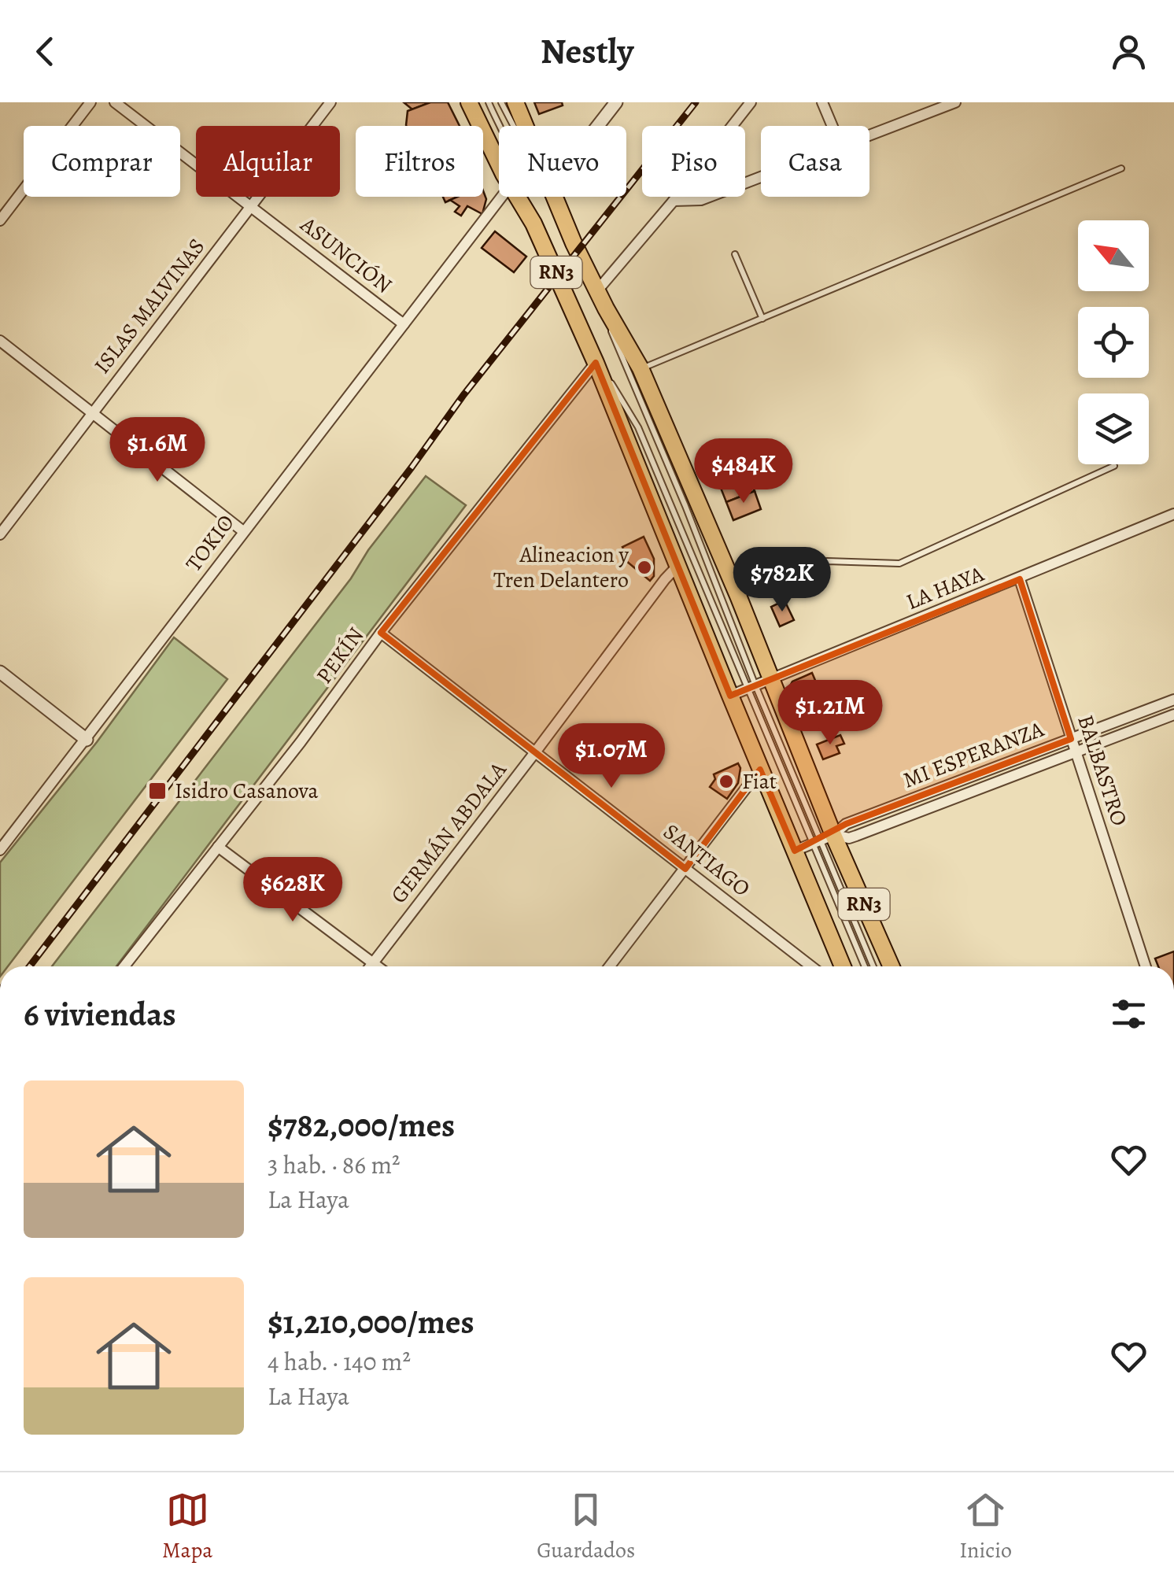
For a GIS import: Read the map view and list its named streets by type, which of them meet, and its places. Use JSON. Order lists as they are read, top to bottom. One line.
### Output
{"streets":{"highway":["RN3"],"street":["ASUNCIÓN","ISLAS MALVINAS","TOKIO","LA HAYA","PEKÍN","MI ESPERANZA","BALBASTRO","GERMÁN ABDALA","SANTIAGO"]},"crossings":[["ASUNCIÓN","ISLAS MALVINAS"],["ASUNCIÓN","TOKIO"],["RN3","LA HAYA"],["RN3","PEKÍN"],["RN3","MI ESPERANZA"],["RN3","GERMÁN ABDALA"],["LA HAYA","BALBASTRO"],["PEKÍN","SANTIAGO"],["MI ESPERANZA","BALBASTRO"],["GERMÁN ABDALA","SANTIAGO"]],"places":{"other":["Alineacion y Tren Delantero","Fiat"],"transit":["Isidro Casanova"]},"north":"top left","page":{"header":"Nestly","chip":["Comprar","Alquilar","Filtros","Nuevo","Piso","Casa"],"price":["$1.6M","$484K","$782K","$1.21M","$1.07M","$628K"],"heading":"6 viviendas","list":[{"name":"$782,000/mes","note":"3 hab. · 86 m² · La Haya"},{"name":"$1,210,000/mes","note":"4 hab. · 140 m² · La Haya"}],"tabs":["Mapa","Guardados","Inicio"]}}
